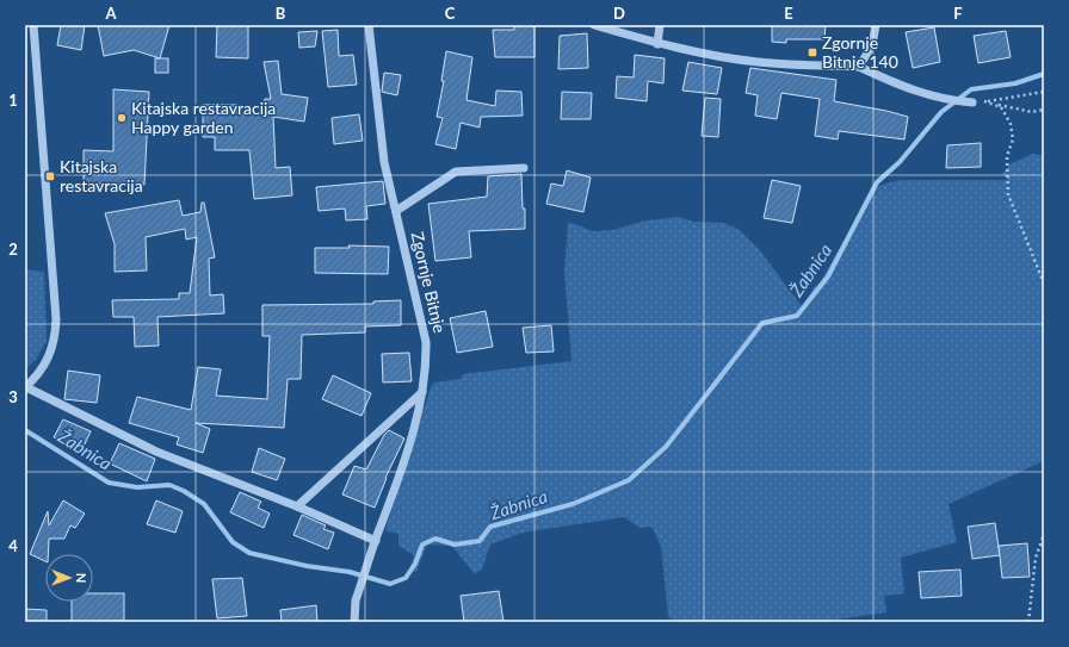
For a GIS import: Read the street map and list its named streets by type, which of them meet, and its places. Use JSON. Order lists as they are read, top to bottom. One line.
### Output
{"streets":{"street":["Zgornje Bitnje"]},"water":["Žabnica"],"places":{"transit":["Zgornje Bitnje 140","Kitajska restavracija"],"other":["Kitajska restavracija Happy garden"]},"north":"right","grid":{"columns":["A","B","C","D","E","F"],"rows":["1","2","3","4"]}}
